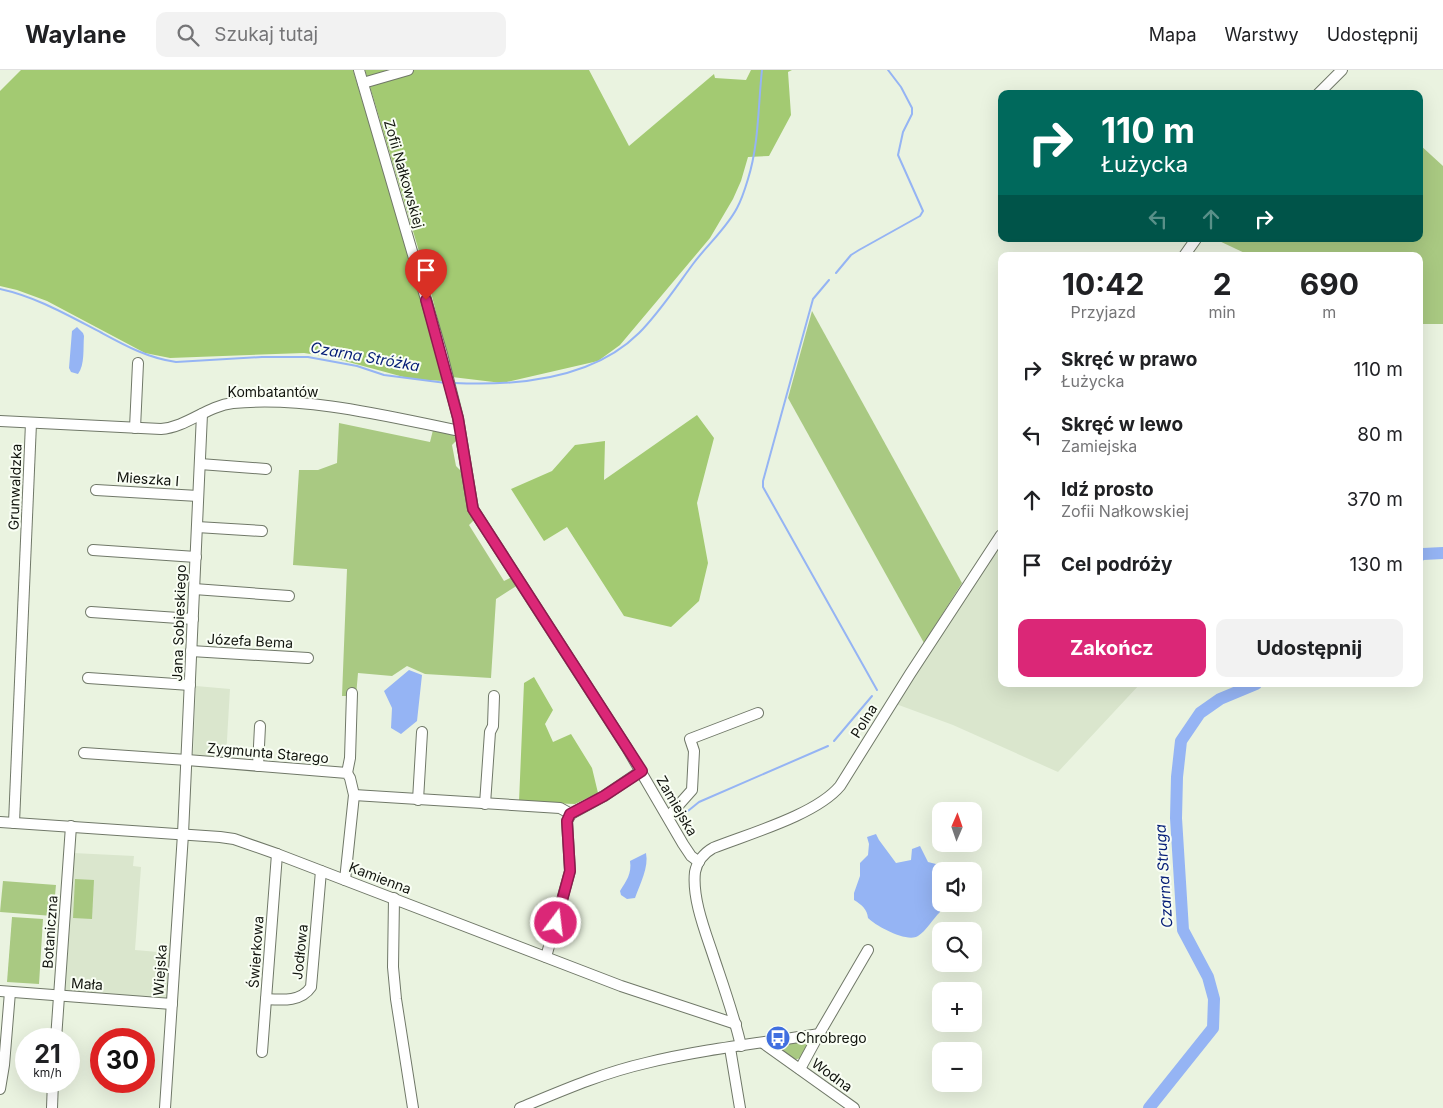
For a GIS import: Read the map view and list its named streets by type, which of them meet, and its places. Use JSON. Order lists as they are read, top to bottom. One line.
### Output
{"streets":{"street":["Zofii Nałkowskiej","Kombatantów","Mieszka I","Grunwaldzka","Jana Sobieskiego","Józefa Bema","Polna","Zygmunta Starego","Zamiejska","Kamienna","Botaniczna","Świerkowa","Jodłowa","Wiejska","Mała","Wodna"]},"crossings":[["Zofii Nałkowskiej","Kombatantów"],["Zofii Nałkowskiej","Zamiejska"],["Kombatantów","Grunwaldzka"],["Kombatantów","Jana Sobieskiego"],["Kombatantów","Zamiejska"],["Mieszka I","Jana Sobieskiego"],["Grunwaldzka","Kamienna"],["Jana Sobieskiego","Józefa Bema"],["Jana Sobieskiego","Zygmunta Starego"],["Jana Sobieskiego","Kamienna"],["Jana Sobieskiego","Wiejska"],["Polna","Zamiejska"],["Zygmunta Starego","Kamienna"],["Kamienna","Botaniczna"],["Kamienna","Świerkowa"],["Kamienna","Jodłowa"],["Kamienna","Wiejska"],["Botaniczna","Mała"],["Świerkowa","Jodłowa"],["Wiejska","Mała"]],"water":["Czarna Stróżka","Czarna Struga"],"places":{"bus stop":["Chrobrego"]},"north":"top","page":{"header":"Waylane","search":"Szukaj tutaj","nav":["Mapa","Warstwy","Udostępnij"],"turn":["110 m","Łużycka"],"eta":["10:42","Przyjazd","2","min","690","m"],"list":[{"name":"Skręć w prawo","note":"Łużycka","value":"110 m"},{"name":"Skręć w lewo","note":"Zamiejska","value":"80 m"},{"name":"Idź prosto","note":"Zofii Nałkowskiej","value":"370 m"},{"name":"Cel podróży","value":"130 m"}],"buttons":["Zakończ","Udostępnij"],"map_buttons":["+","−"],"speed":"21 km/h","limit":"30"}}
